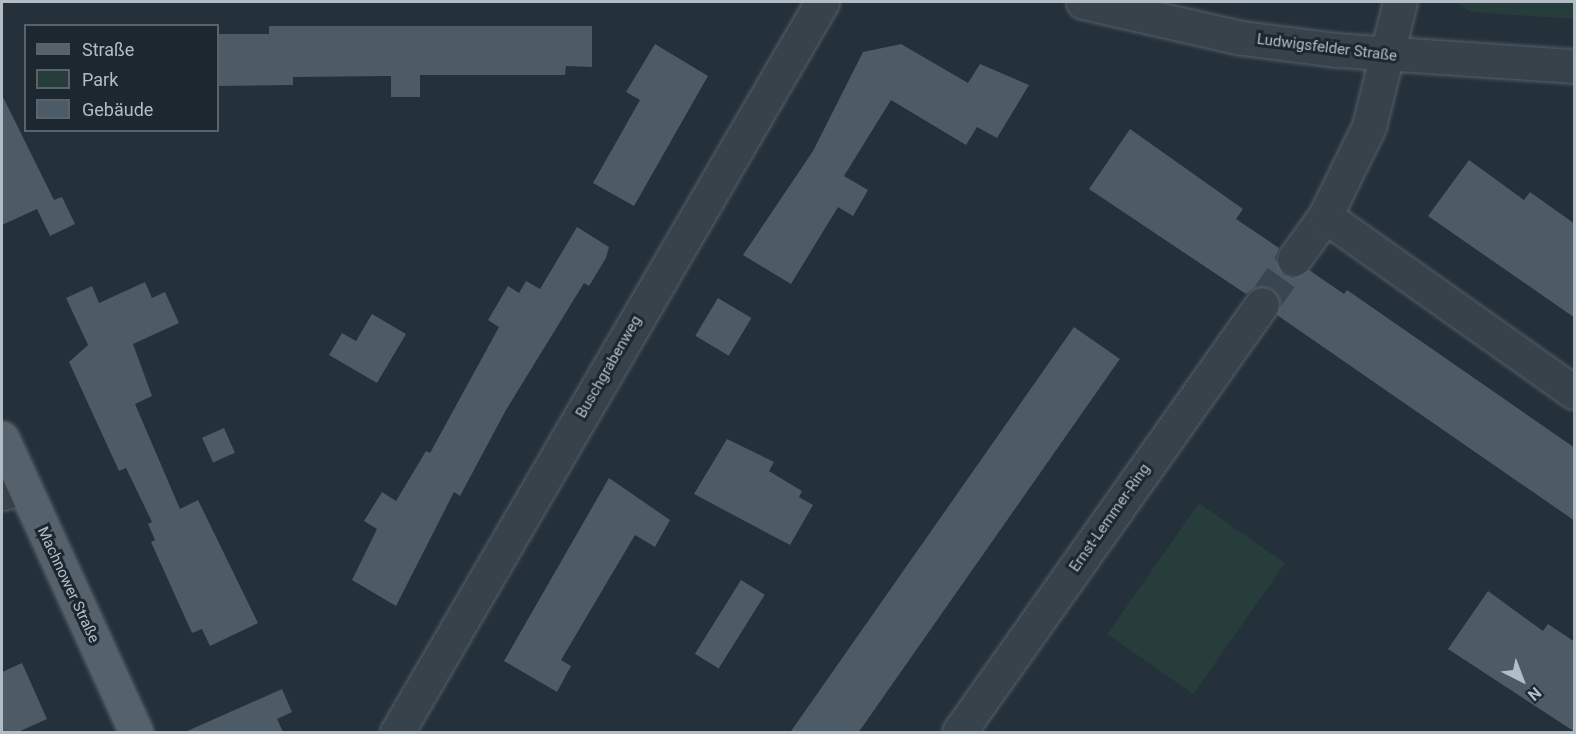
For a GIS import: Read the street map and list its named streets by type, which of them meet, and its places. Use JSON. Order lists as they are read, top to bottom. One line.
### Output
{"streets":{"main road":["Machnower Straße"],"street":["Ludwigsfelder Straße","Buschgrabenweg","Ernst-Lemmer-Ring"]},"legend":["Straße","Park","Gebäude"],"north":"bottom right"}
